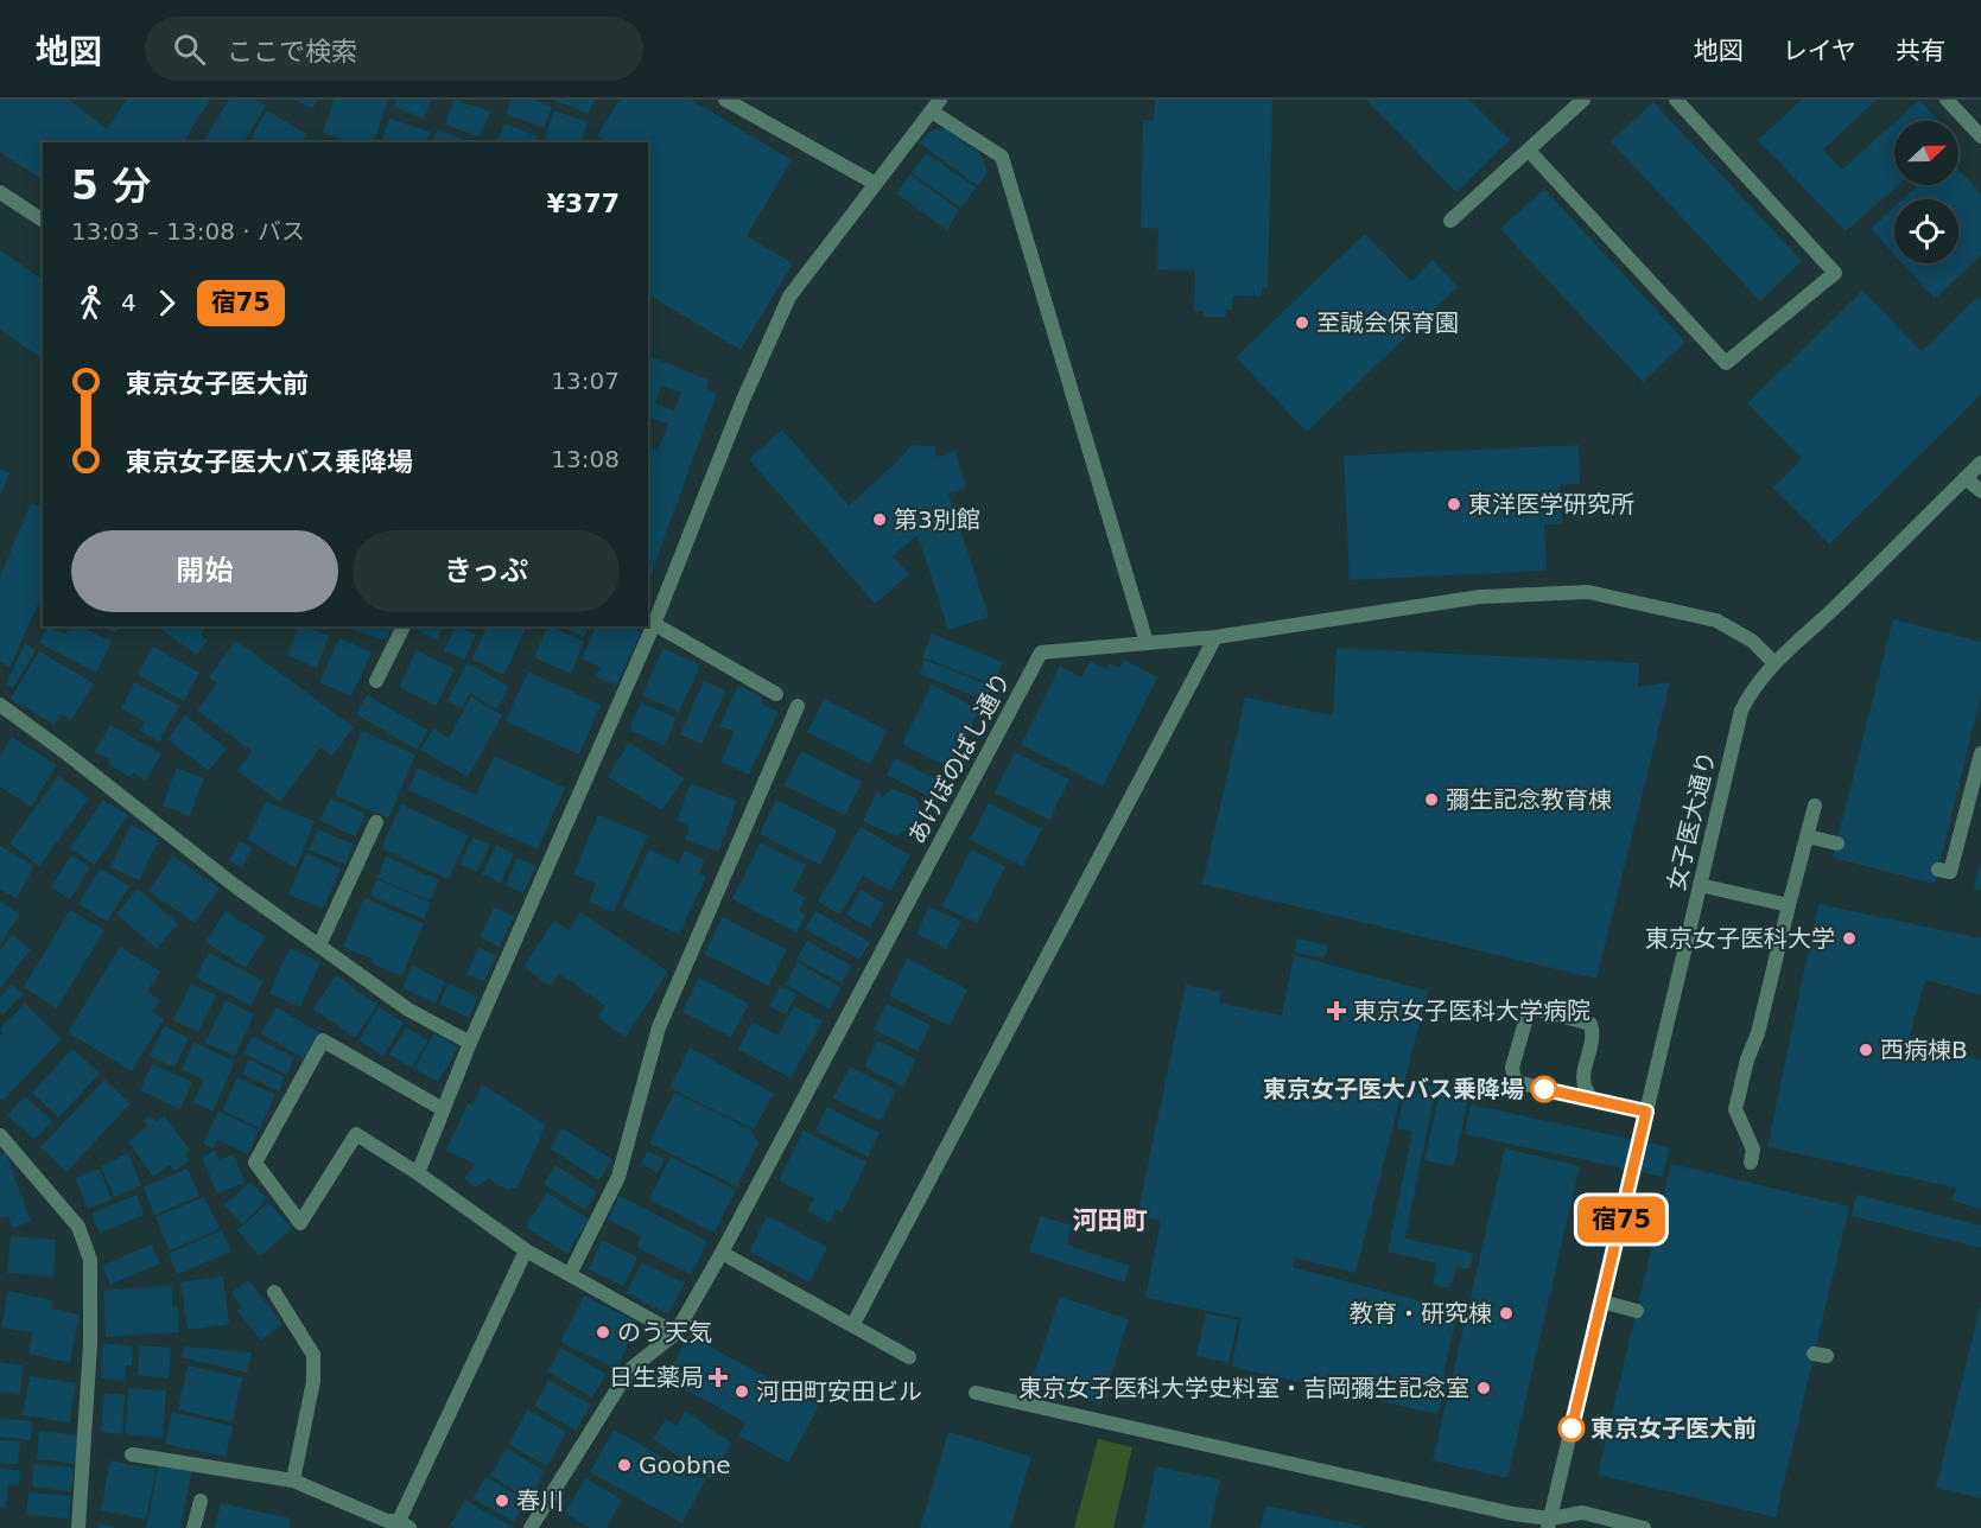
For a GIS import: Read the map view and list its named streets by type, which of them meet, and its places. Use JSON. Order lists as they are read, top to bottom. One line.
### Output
{"streets":{"street":["あけぼのばし通り","女子医大通り"]},"crossings":[["あけぼのばし通り","女子医大通り"]],"districts":["河田町"],"places":{"other":["至誠会保育園","東洋医学研究所","第3別館","彌生記念教育棟","東京女子医科大学","西病棟B","東京女子医大バス乗降場","教育・研究棟","のう天気","東京女子医科大学史料室・吉岡彌生記念室","河田町安田ビル","東京女子医大前","Goobne","春川"],"health":["東京女子医科大学病院","日生薬局"]},"lines":["bus line 宿75"],"north":"right","page":{"header":"地図","search":"ここで検索","nav":["地図","レイヤ","共有"],"on_map":"宿75","heading":["5 分","13:03 – 13:08 · バス","¥377"],"legs":["4","宿75"],"list":[{"name":"東京女子医大前","value":"13:07"},{"name":"東京女子医大バス乗降場","value":"13:08"}],"buttons":["開始","きっぷ"]}}
